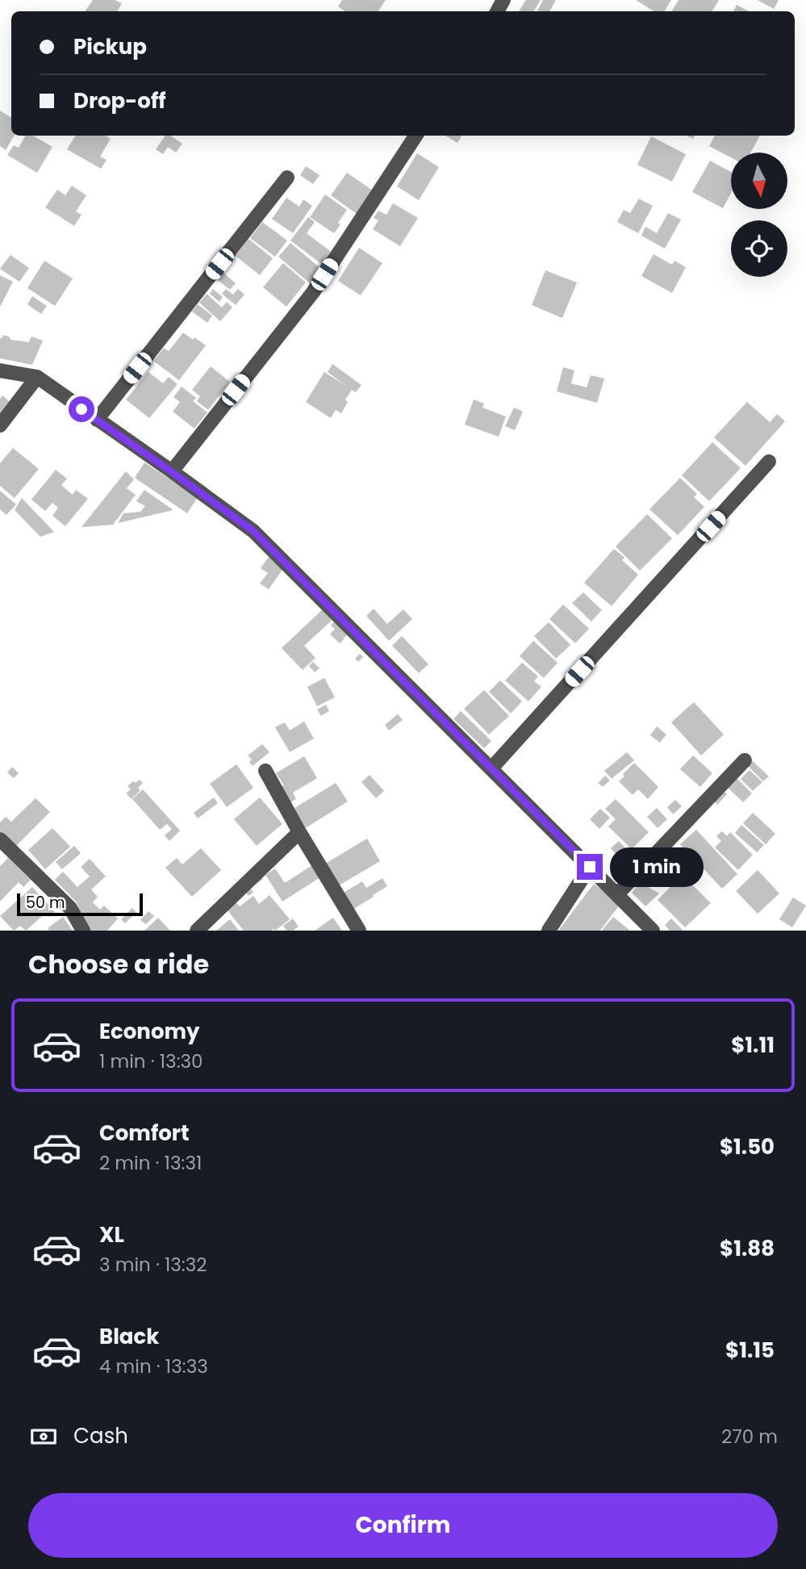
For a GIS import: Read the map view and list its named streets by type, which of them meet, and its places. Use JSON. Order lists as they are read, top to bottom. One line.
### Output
{"scale_bar":"50 m","north":"bottom","page":{"banner":["Pickup","Drop-off"],"bubble":"1 min","scale":"50 m","heading":"Choose a ride","list":[{"name":"Economy","note":"1 min · 13:30","value":"$1.11"},{"name":"Comfort","note":"2 min · 13:31","value":"$1.50"},{"name":"XL","note":"3 min · 13:32","value":"$1.88"},{"name":"Black","note":"4 min · 13:33","value":"$1.15"}],"pay":["Cash","270 m"],"buttons":"Confirm"}}
